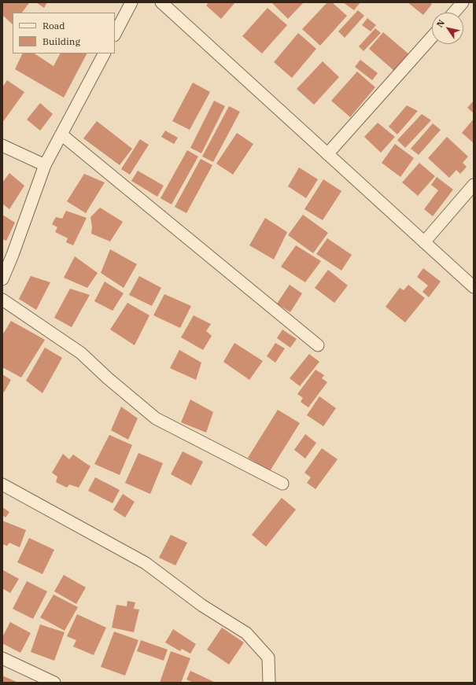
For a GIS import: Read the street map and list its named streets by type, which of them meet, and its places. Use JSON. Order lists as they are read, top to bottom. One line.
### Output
{"legend":["Road","Building"],"north":"top left"}
